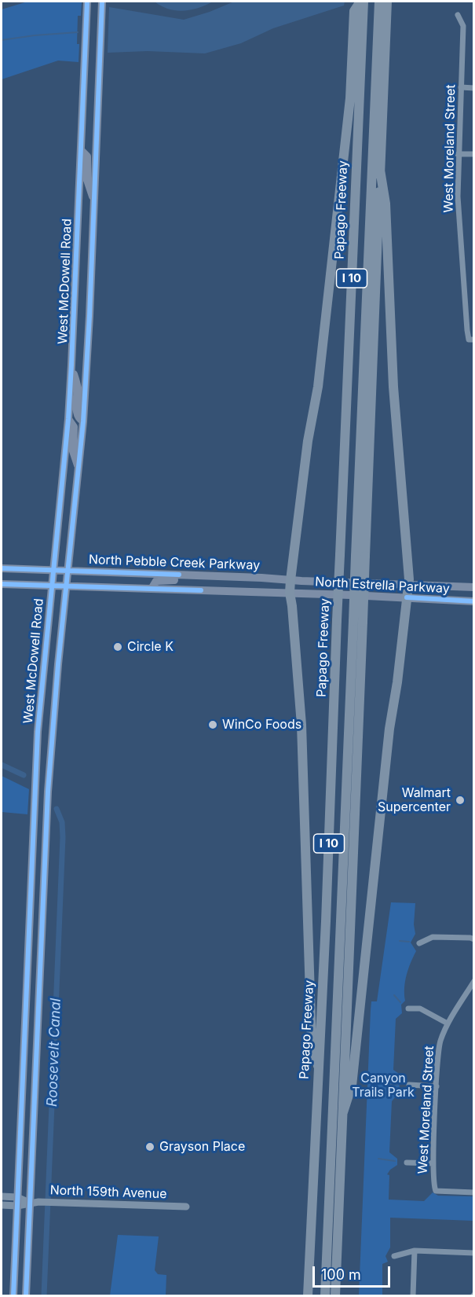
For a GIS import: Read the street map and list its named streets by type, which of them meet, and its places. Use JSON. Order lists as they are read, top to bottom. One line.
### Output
{"streets":{"highway":["Papago Freeway","I 10"],"main road":["West McDowell Road","North Pebble Creek Parkway","North Estrella Parkway"],"street":["West Moreland Street","North 159th Avenue"]},"crossings":[["West McDowell Road","North Pebble Creek Parkway"],["West McDowell Road","North 159th Avenue"],["North Pebble Creek Parkway","North Estrella Parkway"]],"water":["Roosevelt Canal"],"parks":["Canyon Trails Park"],"places":["Circle K","WinCo Foods","Walmart Supercenter","Grayson Place"],"scale_bar":"100 m"}
